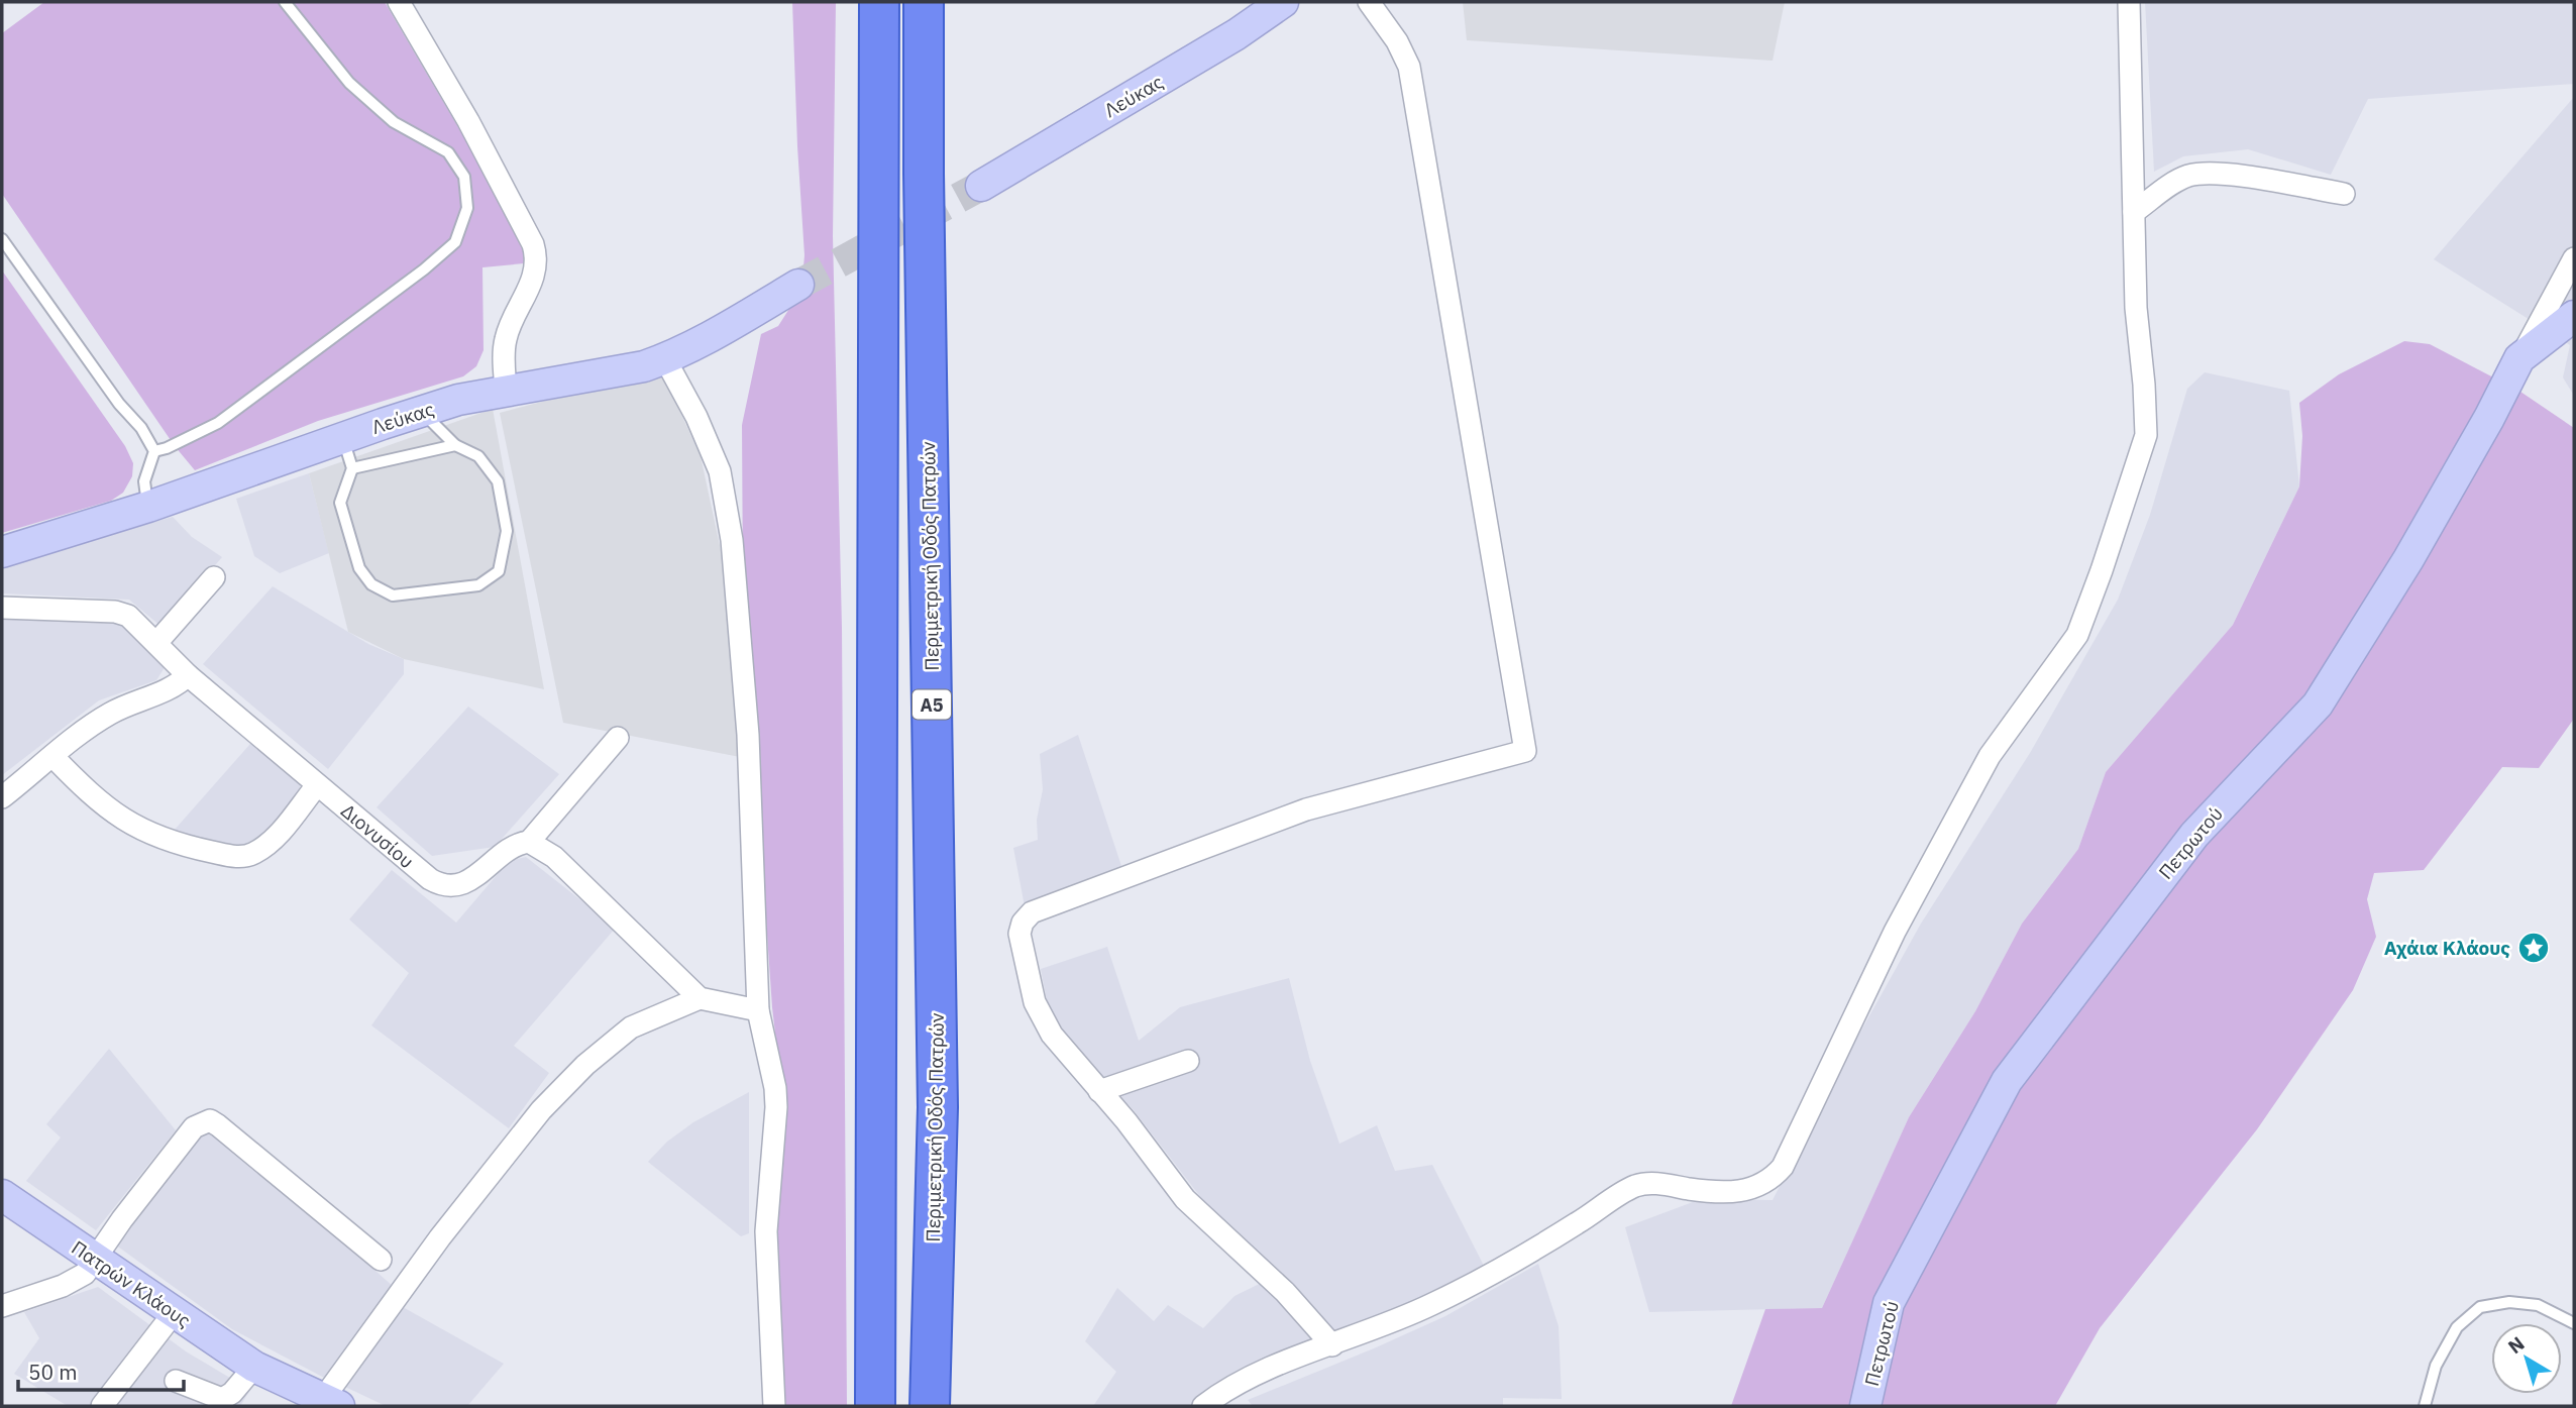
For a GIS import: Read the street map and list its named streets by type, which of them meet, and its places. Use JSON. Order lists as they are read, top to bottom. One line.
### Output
{"streets":{"highway":["Περιμετρική Οδός Πατρών","Α5"],"street":["Λεύκας","Διονυσίου","Πετρωτού","Πατρών Κλάους"]},"places":{"place":["Αχάια Κλάους"]},"scale_bar":"50 m","north":"top left"}
